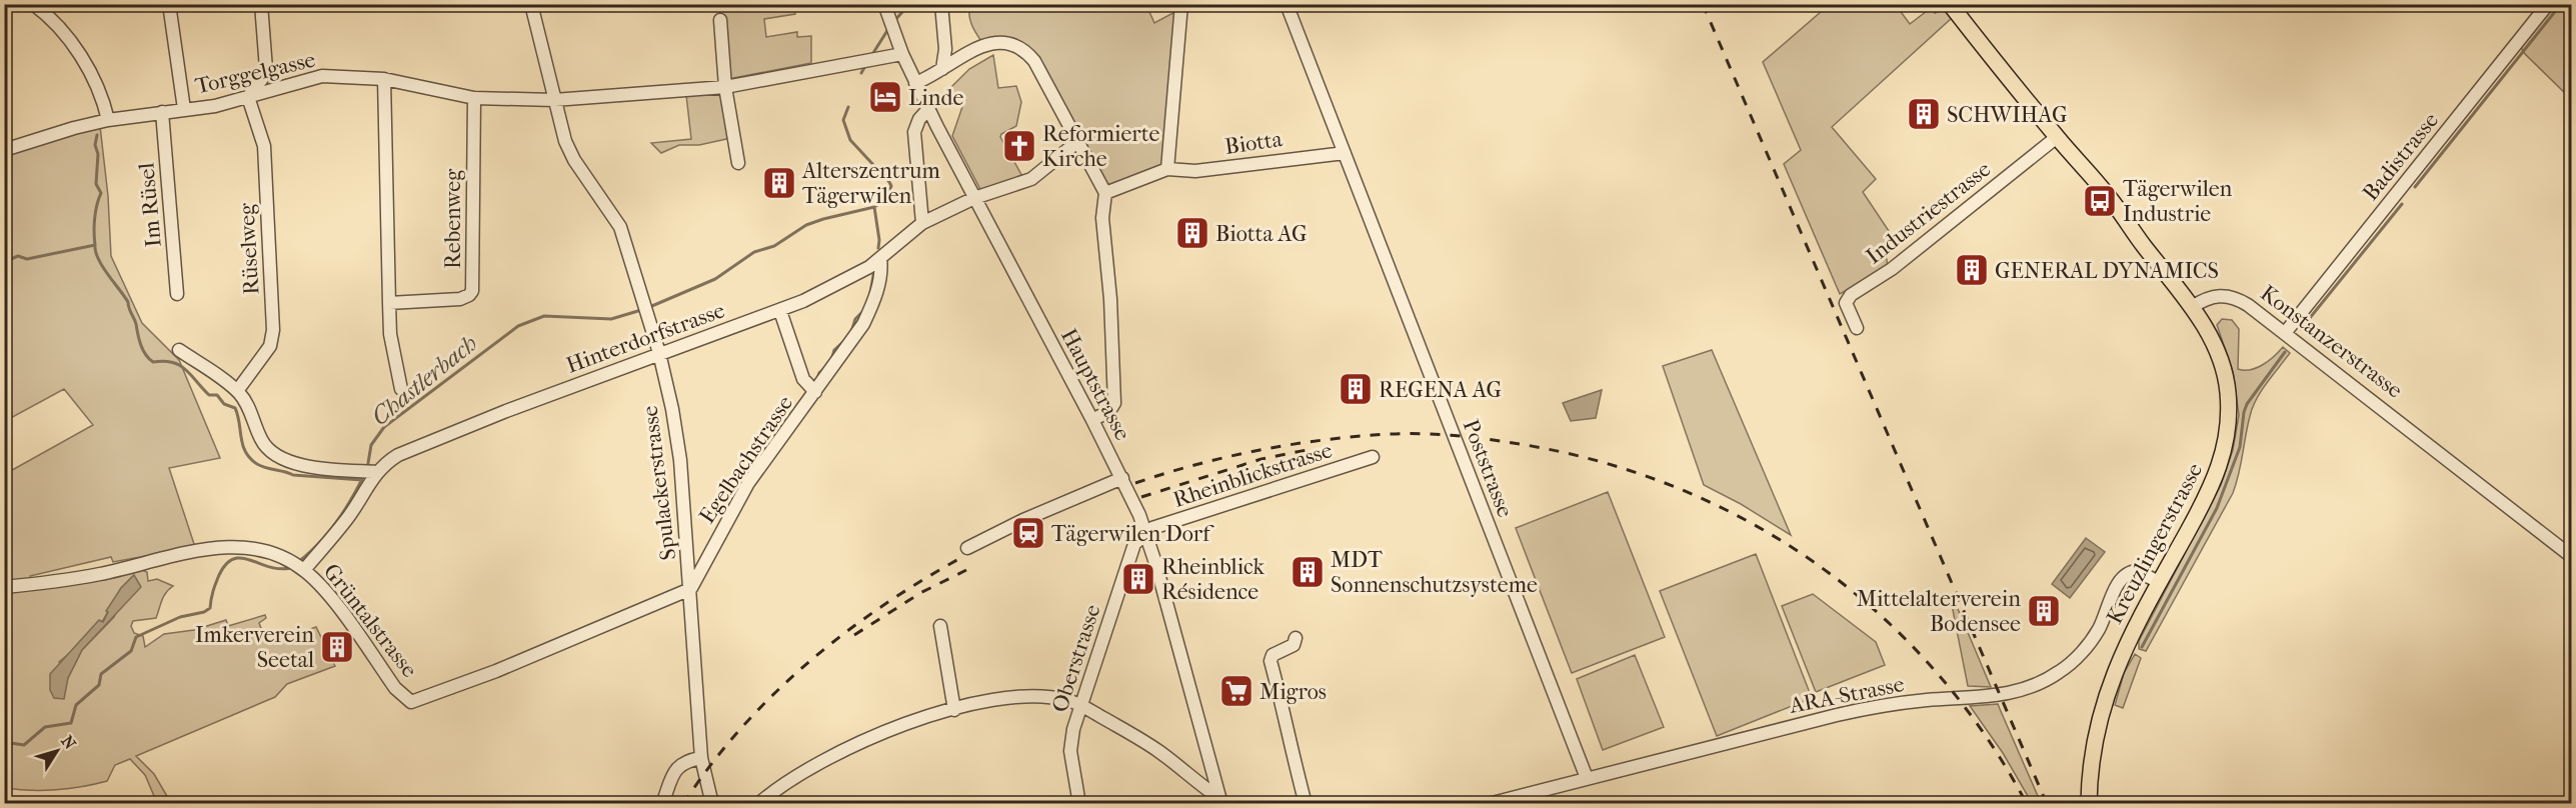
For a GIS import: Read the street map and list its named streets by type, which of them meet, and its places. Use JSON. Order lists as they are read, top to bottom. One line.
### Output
{"streets":{"main road":["Kreuzlingerstrasse"],"street":["Torggelgasse","Biotta","Badistrasse","Im Rüsel","Industriestrasse","Rebenweg","Rüselweg","Hinterdorfstrasse","Konstanzerstrasse","Hauptstrasse","Egelbachstrasse","Poststrasse","Rheinblickstrasse","Spulackerstrasse","Grüntalstrasse","Oberstrasse","ARA-Strasse"]},"crossings":[["Torggelgasse","Im Rüsel"],["Torggelgasse","Rebenweg"],["Torggelgasse","Rüselweg"],["Torggelgasse","Hauptstrasse"],["Torggelgasse","Spulackerstrasse"],["Biotta","Poststrasse"],["Badistrasse","Konstanzerstrasse"],["Hinterdorfstrasse","Hauptstrasse"],["Hinterdorfstrasse","Egelbachstrasse"],["Hinterdorfstrasse","Spulackerstrasse"],["Hinterdorfstrasse","Grüntalstrasse"],["Konstanzerstrasse","Kreuzlingerstrasse"],["Hauptstrasse","Rheinblickstrasse"],["Hauptstrasse","Oberstrasse"],["Egelbachstrasse","Spulackerstrasse"],["Egelbachstrasse","Grüntalstrasse"],["Poststrasse","ARA-Strasse"],["Rheinblickstrasse","Oberstrasse"],["Spulackerstrasse","Grüntalstrasse"],["Kreuzlingerstrasse","ARA-Strasse"]],"water":["Chastlerbach"],"places":{"hotel":["Linde"],"building":["SCHWIHAG","Alterszentrum Tägerwilen","Biotta AG","GENERAL DYNAMICS","REGENA AG","MDT Sonnenschutzsysteme","Rheinblick Résidence","Mittelalterverein Bodensee","Imkerverein Seetal"],"church":["Reformierte Kirche"],"bus stop":["Tägerwilen Industrie"],"station":["Tägerwilen Dorf"],"supermarket":["Migros"]},"north":"top right"}
